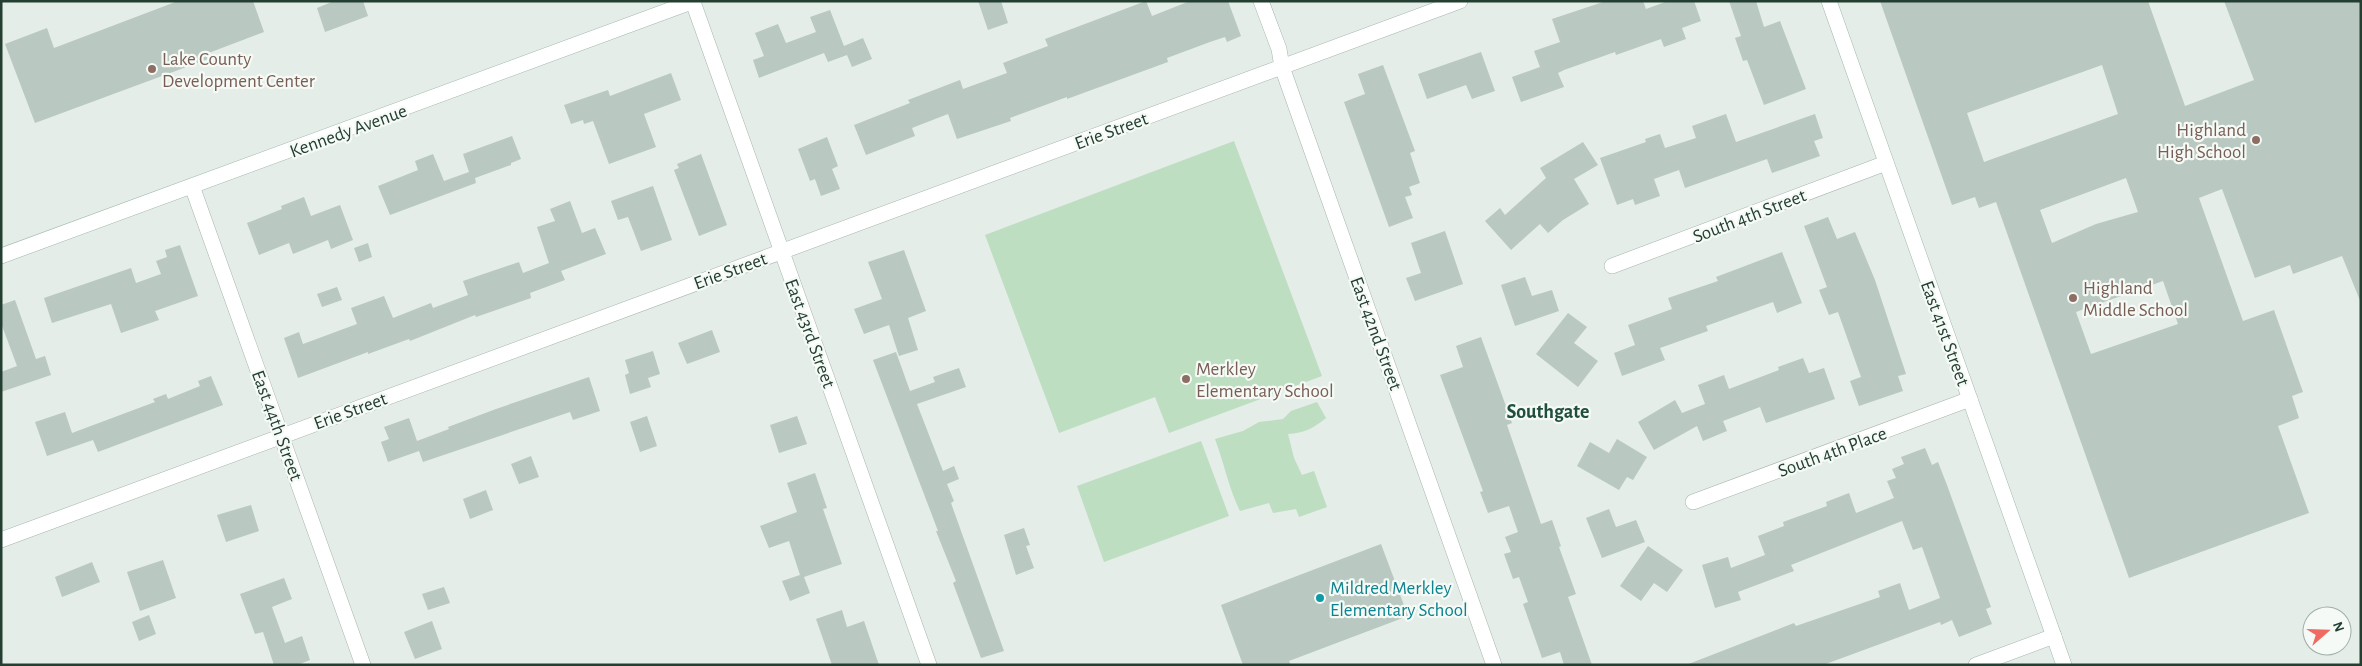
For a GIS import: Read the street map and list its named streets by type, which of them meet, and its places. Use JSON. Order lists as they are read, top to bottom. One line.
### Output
{"streets":{"street":["Kennedy Avenue","Erie Street","South 4th Street","East 43rd Street","East 42nd Street","East 41st Street","East 44th Street","South 4th Place"]},"crossings":[["Kennedy Avenue","East 43rd Street"],["Kennedy Avenue","East 44th Street"],["Erie Street","East 43rd Street"],["Erie Street","East 42nd Street"],["Erie Street","East 44th Street"],["South 4th Street","East 41st Street"],["East 41st Street","South 4th Place"]],"districts":["Southgate"],"places":["Lake County Development Center","Highland High School","Highland Middle School","Merkley Elementary School","Mildred Merkley Elementary School"],"north":"right"}
